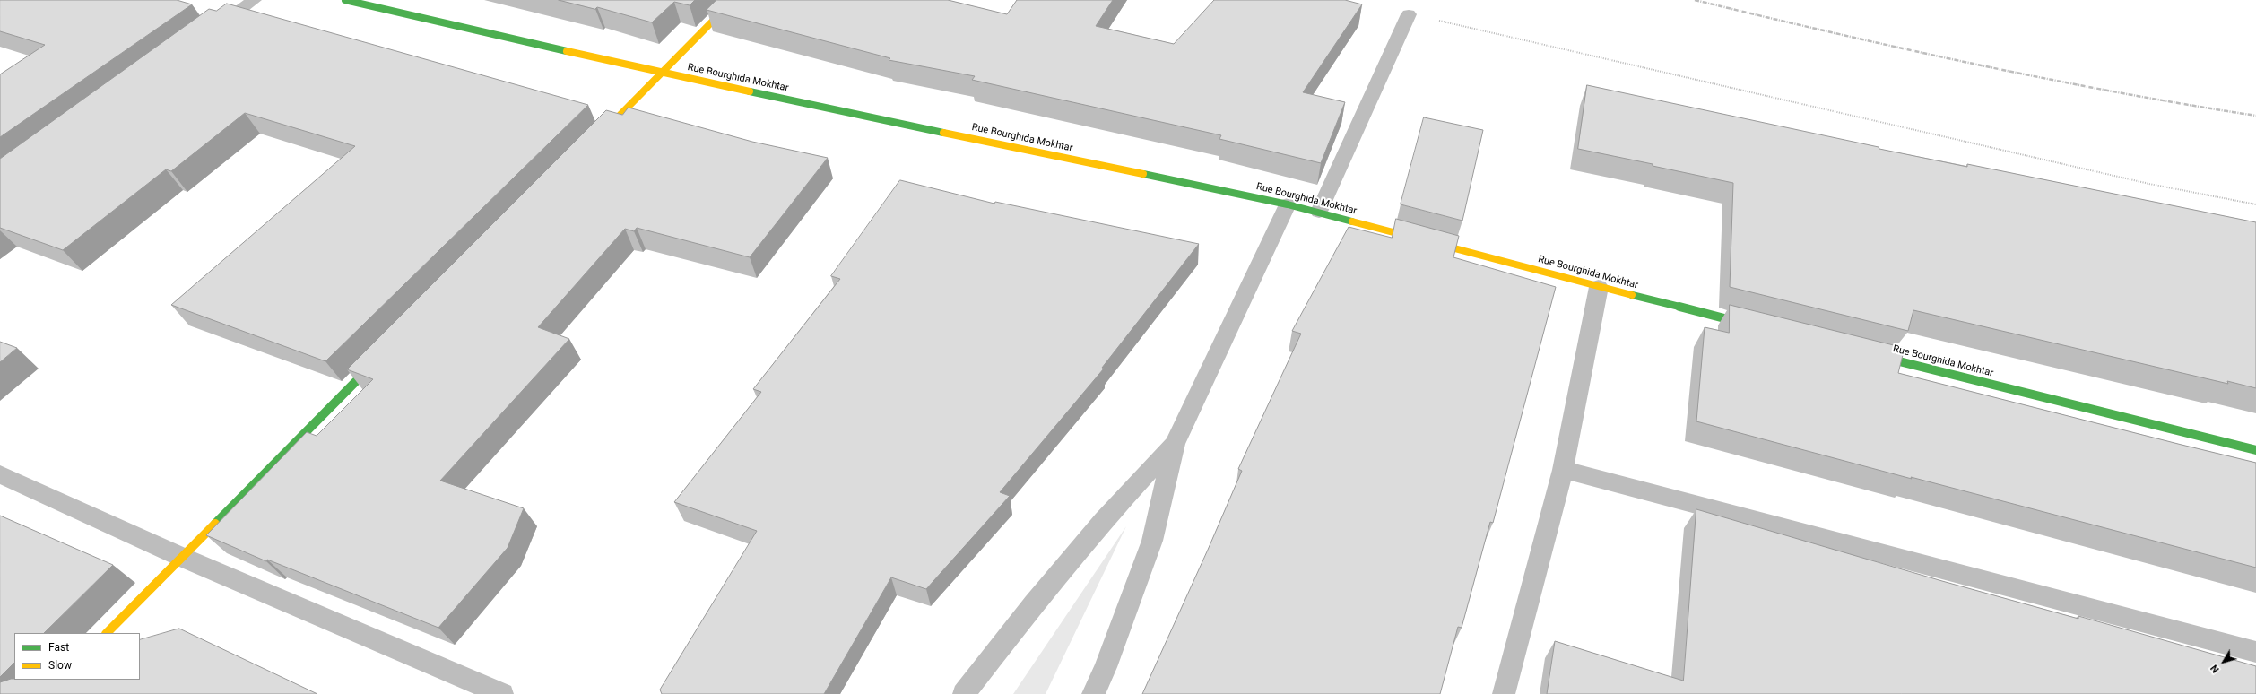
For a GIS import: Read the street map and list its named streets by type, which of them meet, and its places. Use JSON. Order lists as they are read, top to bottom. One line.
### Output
{"streets":{"main road":["Rue Bourghida Mokhtar"]},"legend":["Fast","Slow"],"north":"bottom left"}
